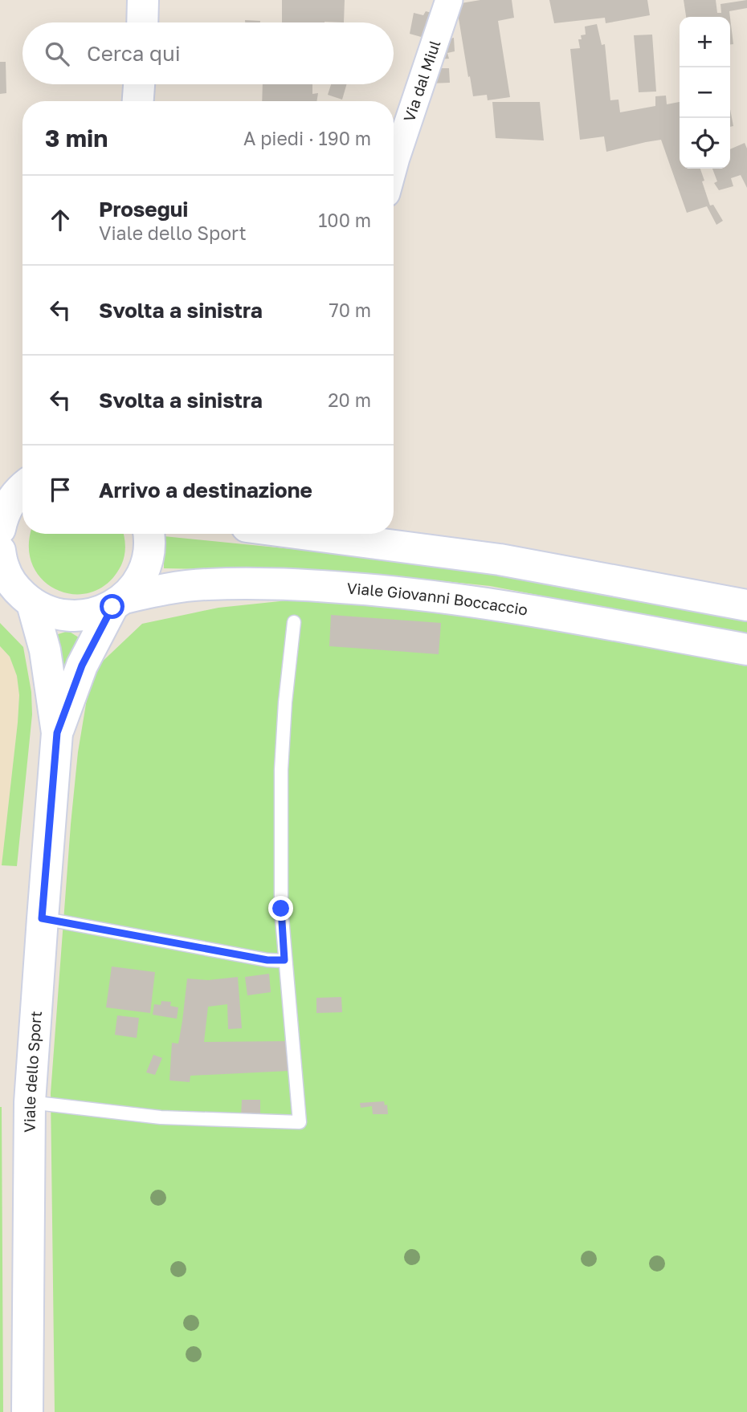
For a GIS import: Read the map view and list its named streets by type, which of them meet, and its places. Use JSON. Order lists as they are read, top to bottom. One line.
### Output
{"streets":{"main road":["Viale Giovanni Boccaccio","Viale dello Sport"],"street":["Via dal Miul"]},"crossings":[["Viale Giovanni Boccaccio","Viale dello Sport"]],"page":{"map_buttons":["+","−"],"search":"Cerca qui","heading":["3 min","A piedi · 190 m"],"list":[["Prosegui","Viale dello Sport","100 m"],["Svolta a sinistra","70 m"],["Svolta a sinistra","20 m"],"Arrivo a destinazione"]}}
